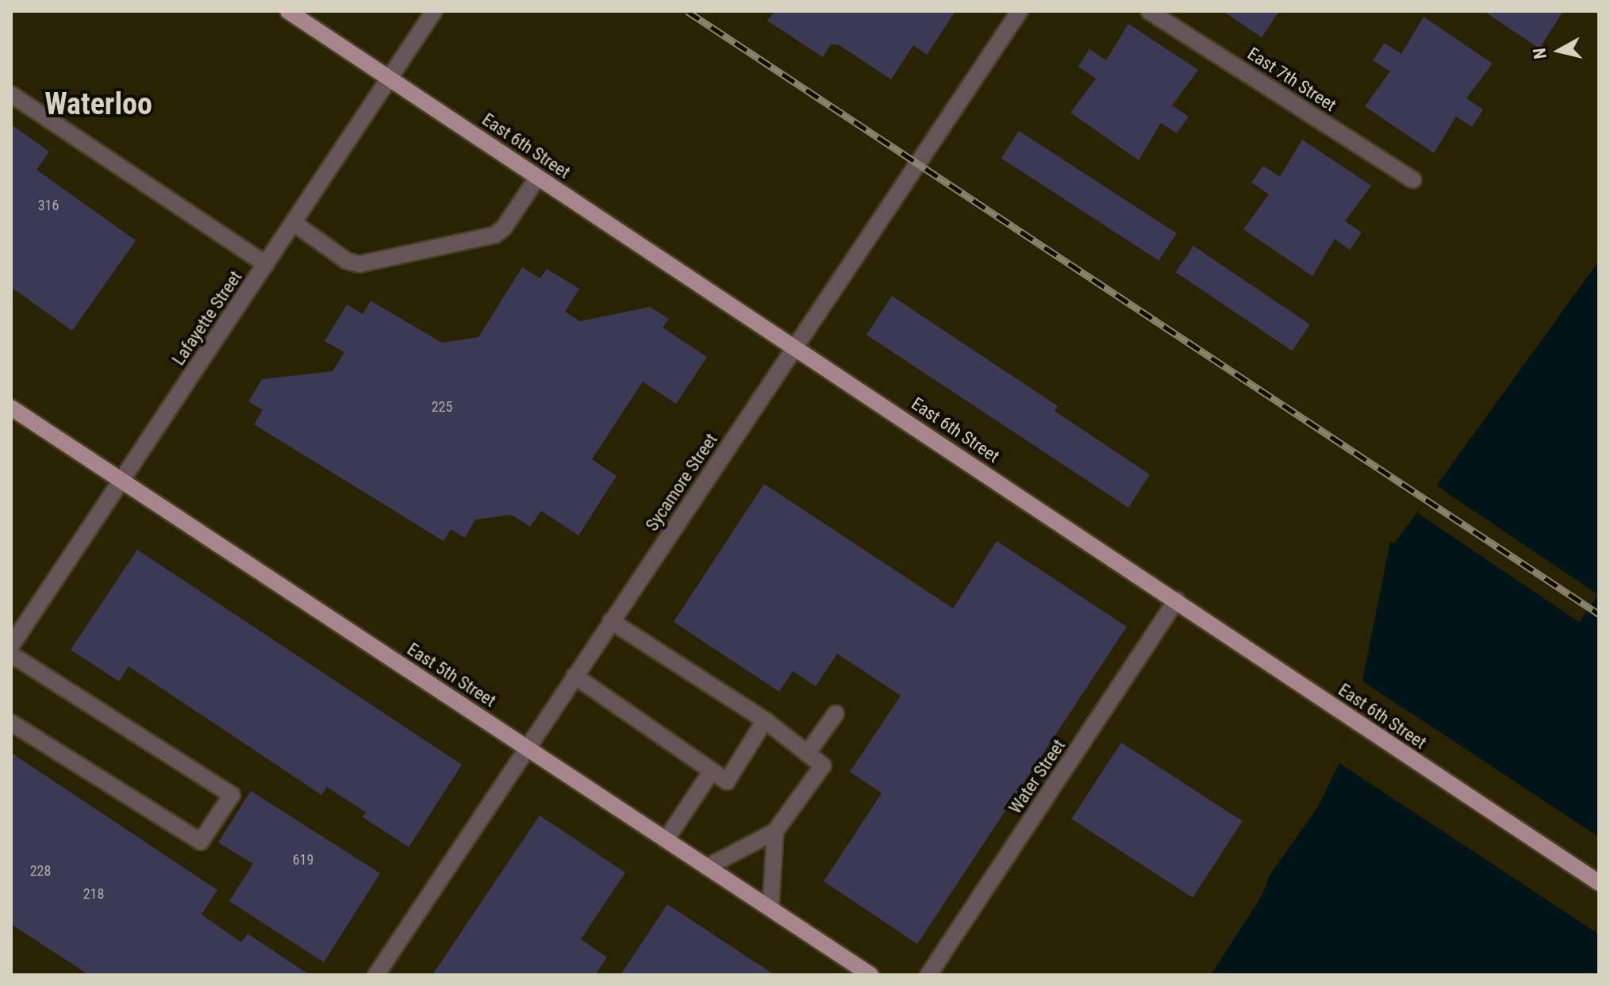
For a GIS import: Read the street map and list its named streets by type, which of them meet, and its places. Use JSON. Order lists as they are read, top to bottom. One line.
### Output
{"streets":{"main road":["East 6th Street","East 5th Street"],"street":["East 7th Street","Lafayette Street","Sycamore Street","Water Street"]},"crossings":[["East 6th Street","Lafayette Street"],["East 6th Street","Sycamore Street"],["East 6th Street","Water Street"],["Lafayette Street","East 5th Street"],["Sycamore Street","East 5th Street"]],"districts":["Waterloo"],"house_numbers":["316","225","619","228","218"],"north":"left"}
